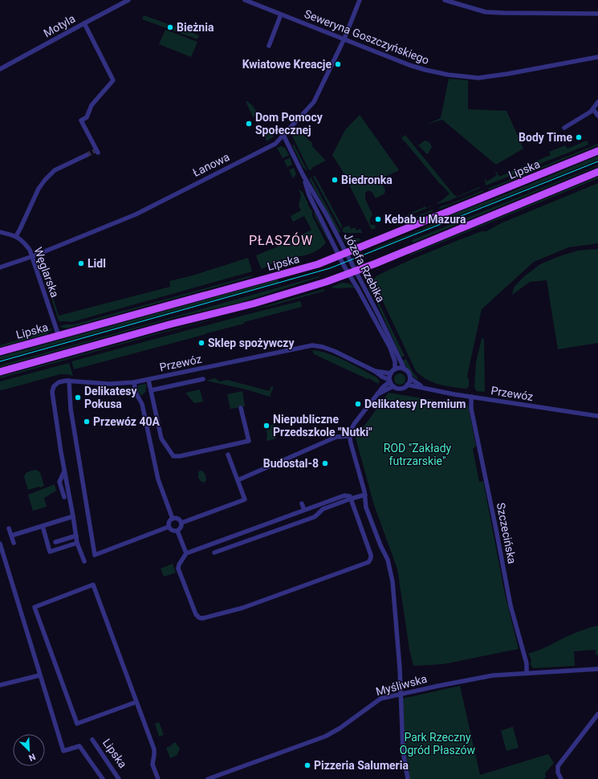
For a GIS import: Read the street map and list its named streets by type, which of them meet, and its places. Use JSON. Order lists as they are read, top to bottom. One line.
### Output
{"streets":{"main road":["Lipska"],"street":["Motyla","Seweryna Goszczyńskiego","Łanowa","Józefa Rzebika","Węglarska","Przewóz","Szczecińska","Myśliwska"]},"crossings":[["Seweryna Goszczyńskiego","Łanowa"],["Łanowa","Józefa Rzebika"],["Łanowa","Węglarska"],["Lipska","Józefa Rzebika"],["Lipska","Węglarska"],["Józefa Rzebika","Przewóz"],["Przewóz","Szczecińska"],["Szczecińska","Myśliwska"]],"districts":["PŁASZÓW"],"parks":["ROD \"Zakłady futrzarskie\"","Park Rzeczny Ogród Płaszów"],"places":["Bieżnia","Kwiatowe Kreacje","Dom Pomocy Społecznej","Body Time","Biedronka","Kebab u Mazura","Lidl","Sklep spożywczy","Delikatesy Pokusa","Delikatesy Premium","Przewóz 40A","Niepubliczne Przedszkole \"Nutki\"","Budostal-8","Pizzeria Salumeria"],"north":"bottom right"}
